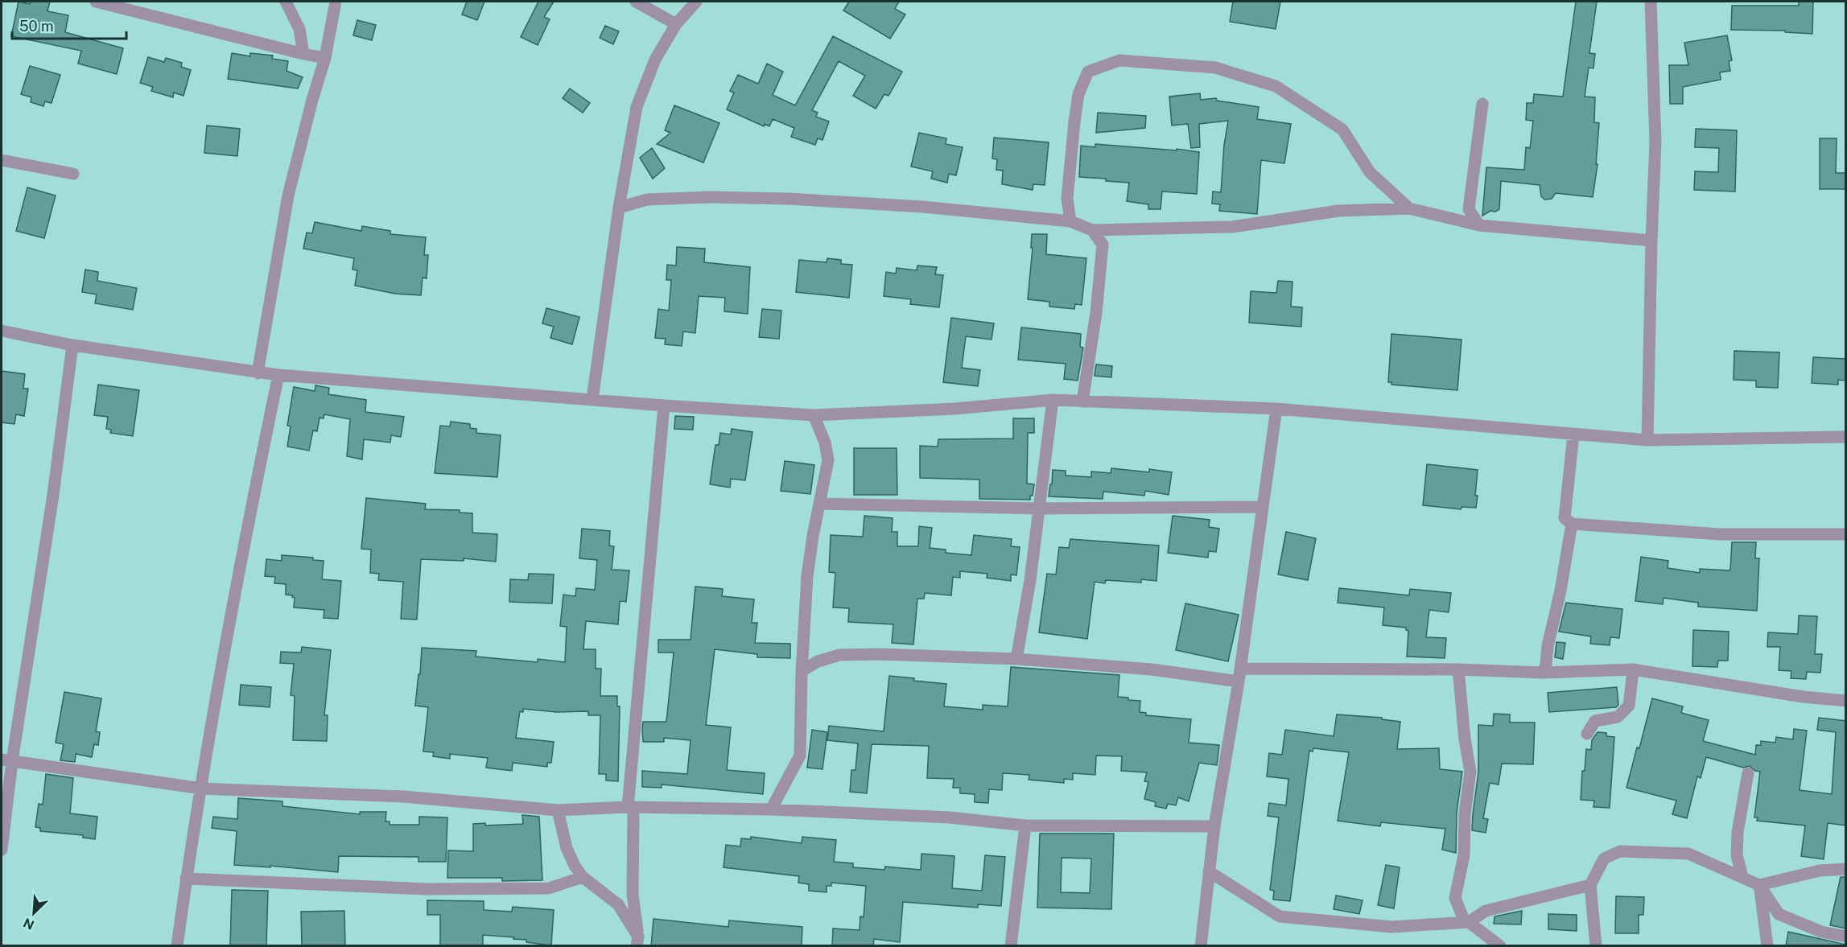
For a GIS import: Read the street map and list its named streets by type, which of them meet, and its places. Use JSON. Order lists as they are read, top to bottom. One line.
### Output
{"scale_bar":"50 m","north":"bottom left"}
